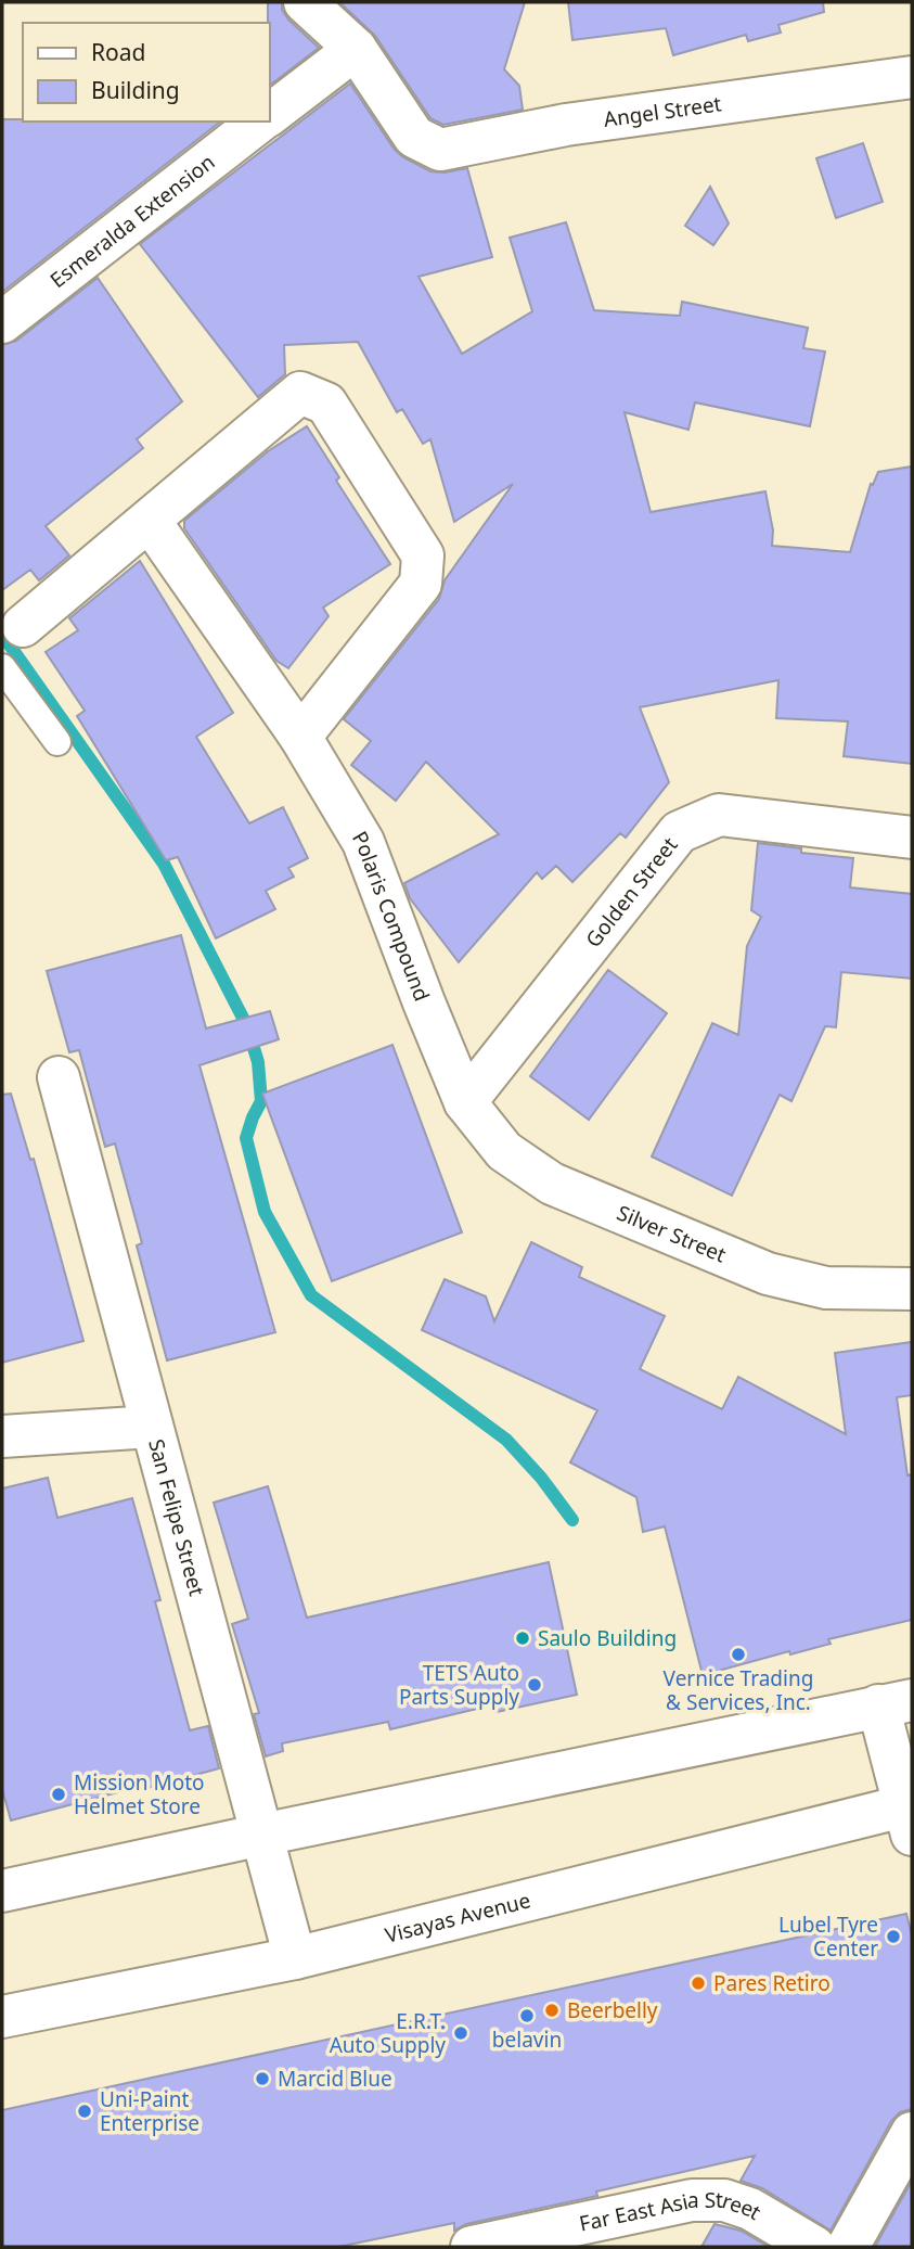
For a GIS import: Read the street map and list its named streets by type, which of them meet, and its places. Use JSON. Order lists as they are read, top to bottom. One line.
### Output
{"streets":{"street":["Angel Street","Esmeralda Extension","Golden Street","Polaris Compound","Silver Street","San Felipe Street","Visayas Avenue","Far East Asia Street"]},"crossings":[["Golden Street","Polaris Compound"],["Golden Street","Silver Street"],["Polaris Compound","Silver Street"],["San Felipe Street","Visayas Avenue"]],"places":["Saulo Building","Vernice Trading & Services, Inc.","TETS Auto Parts Supply","Mission Moto Helmet Store","Lubel Tyre Center","Pares Retiro","Beerbelly","belavin","E.R.T. Auto Supply","Marcid Blue","Uni-Paint Enterprise"],"legend":["Road","Building"]}
